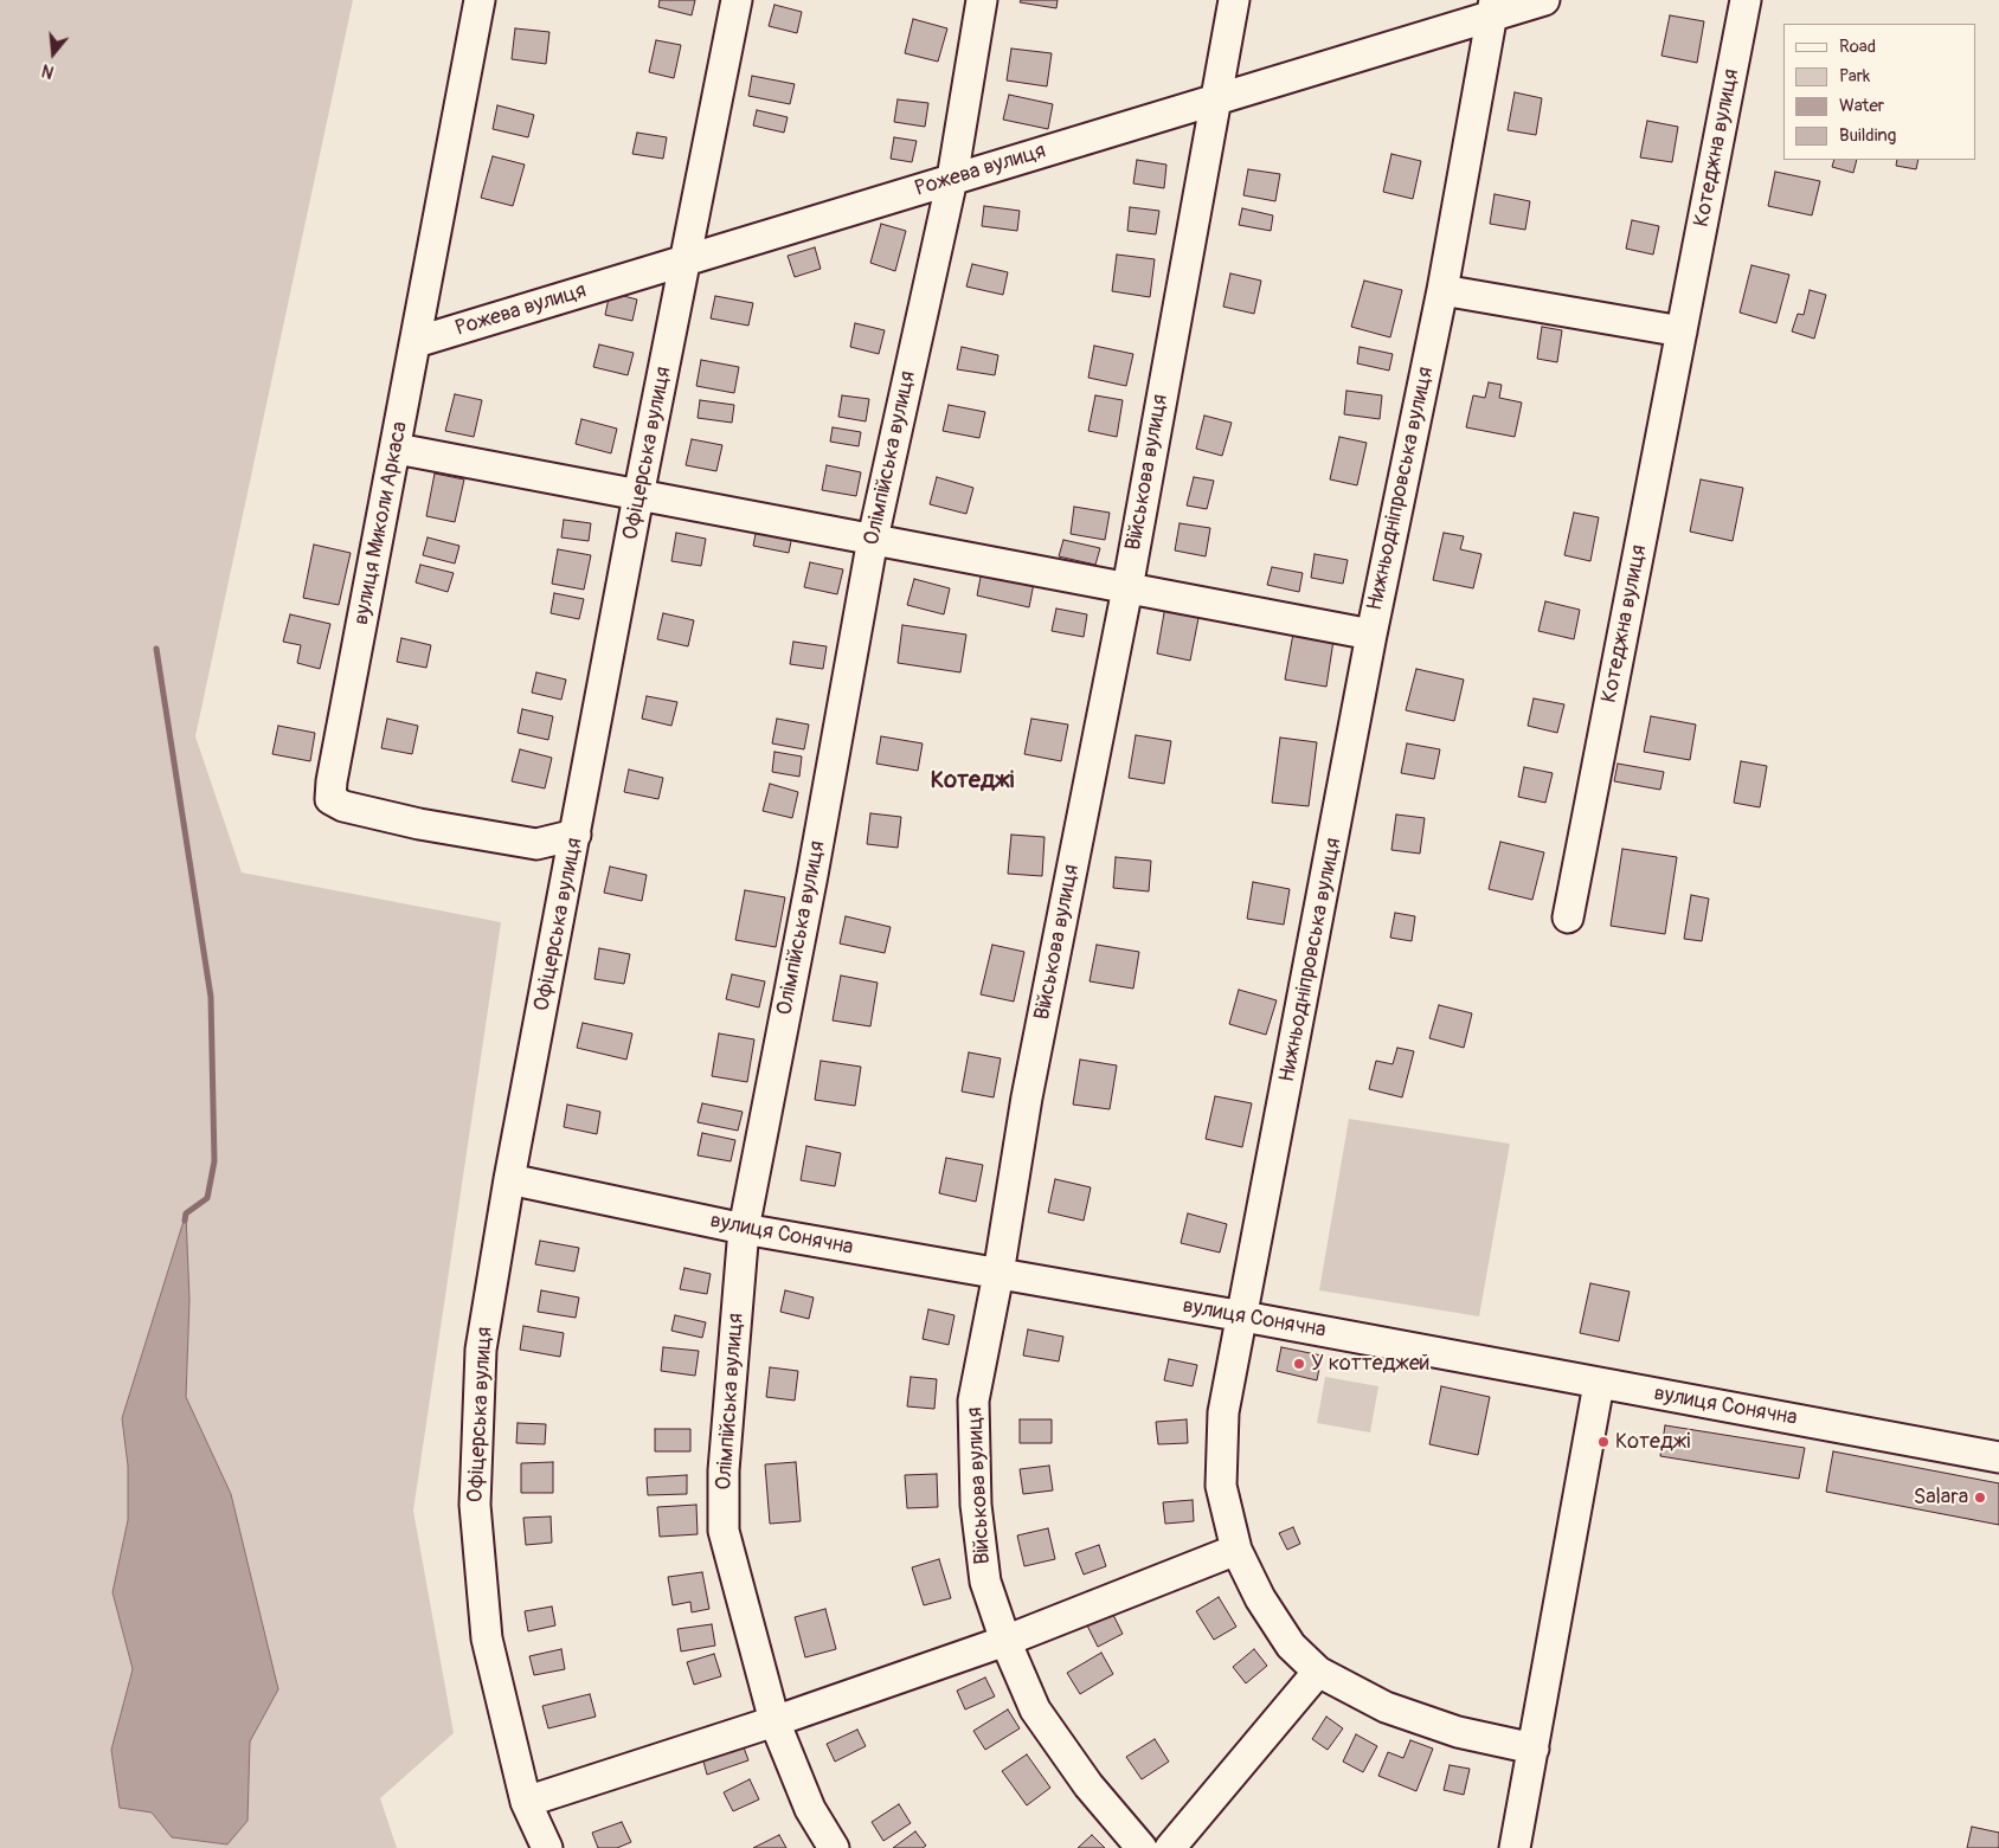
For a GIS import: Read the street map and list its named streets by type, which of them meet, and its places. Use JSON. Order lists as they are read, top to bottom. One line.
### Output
{"streets":{"street":["Котеджна вулиця","Рожева вулиця","Офіцерська вулиця","Олімпійська вулиця","Військова вулиця","Нижньодніпровська вулиця","вулиця Миколи Аркаса","вулиця Сонячна"]},"crossings":[["Рожева вулиця","Офіцерська вулиця"],["Рожева вулиця","Олімпійська вулиця"],["Рожева вулиця","Військова вулиця"],["Рожева вулиця","Нижньодніпровська вулиця"],["Рожева вулиця","вулиця Миколи Аркаса"],["Офіцерська вулиця","вулиця Миколи Аркаса"],["Офіцерська вулиця","вулиця Сонячна"],["Олімпійська вулиця","вулиця Сонячна"],["Військова вулиця","вулиця Сонячна"],["Нижньодніпровська вулиця","вулиця Сонячна"]],"districts":["Котеджі"],"places":["У коттеджей","Котеджі","Salara"],"legend":["Road","Park","Water","Building"],"north":"bottom"}
